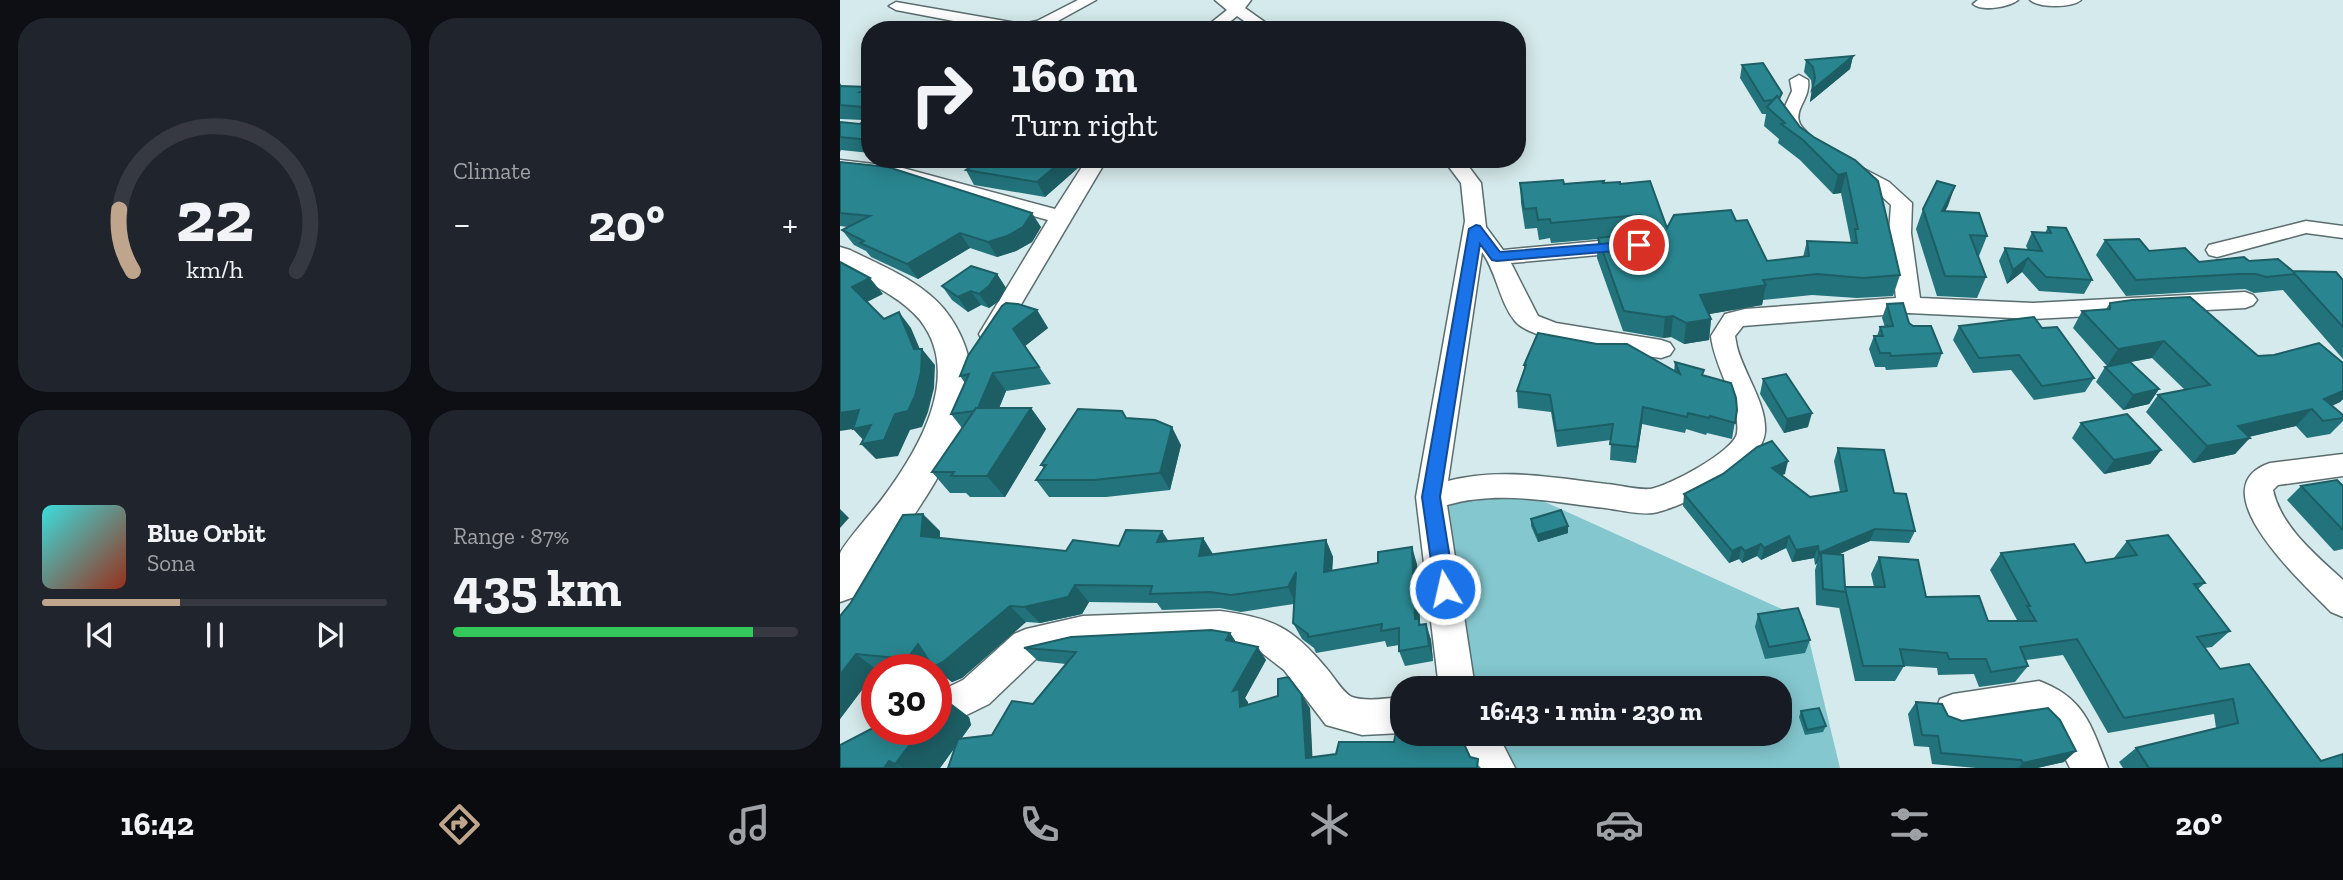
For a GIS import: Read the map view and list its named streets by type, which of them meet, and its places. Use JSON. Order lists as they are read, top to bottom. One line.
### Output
{"page":{"tile":["Climate",["Range · 87%","435 km"]],"turn":["160 m","Turn right"],"heat":["−","20°","+"],"song":["Blue Orbit","Sona"],"limit":"30","trip":"16:43 · 1 min · 230 m","tabs":["16:42","20°"],"gauge":["22","km/h"]}}
